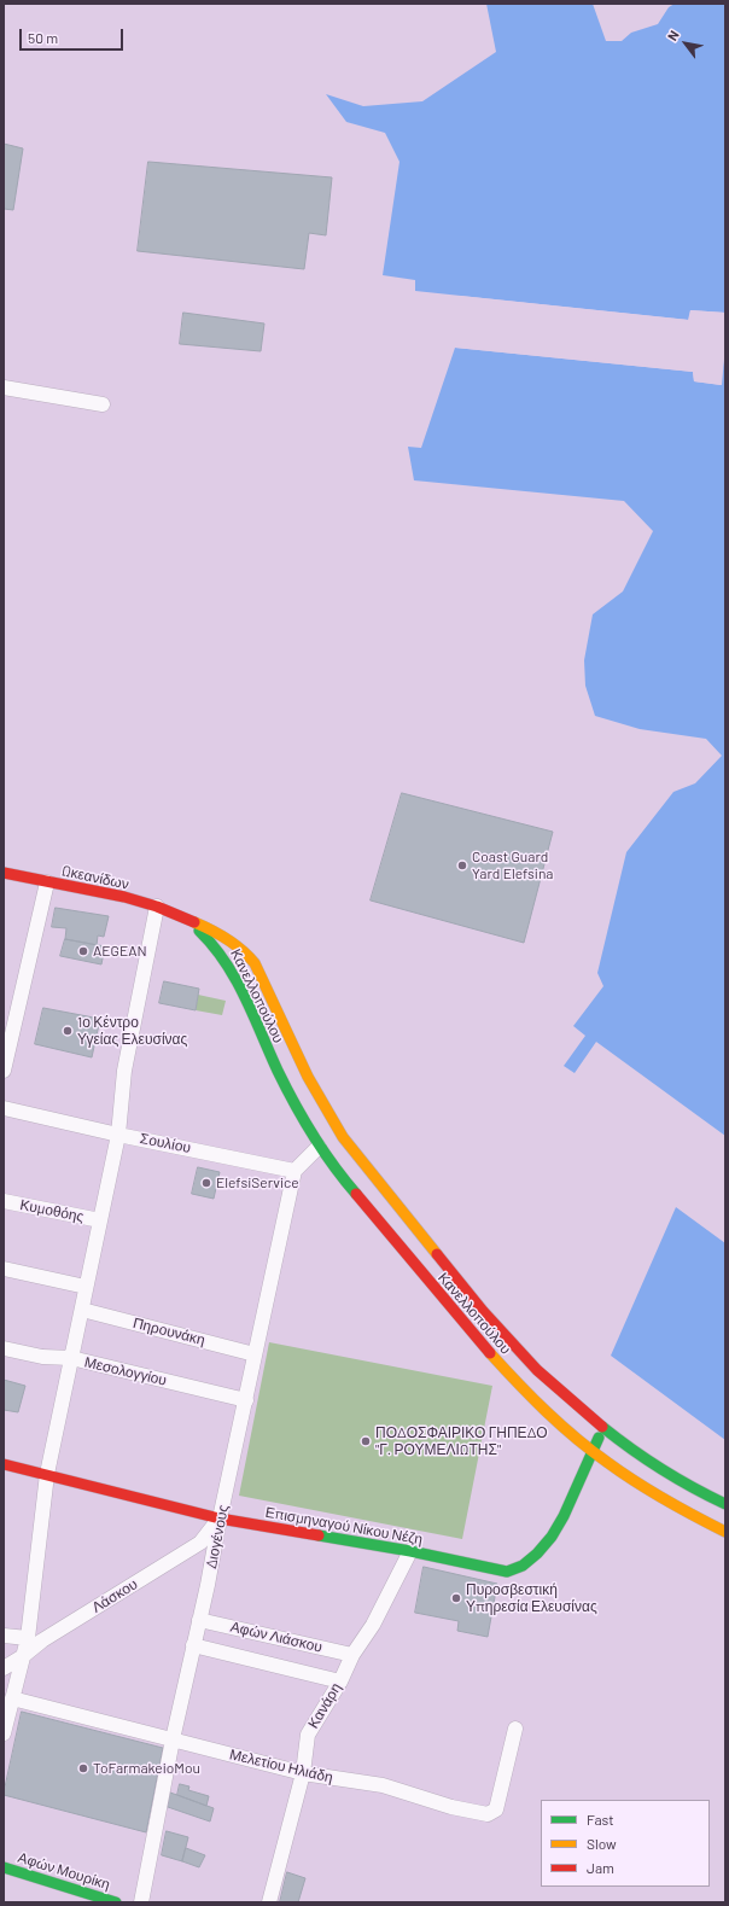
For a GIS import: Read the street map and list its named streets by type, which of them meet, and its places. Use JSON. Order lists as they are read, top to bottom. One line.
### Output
{"streets":{"street":["Ωκεανίδων","Κανελλοπούλου","Σουλίου","Κυμοθόης","Πηρουνάκη","Μεσολογγίου","Επισμηναγού Νίκου Νέζη","Διογένους","Λάσκου","Αφών Λιάσκου","Κανάρη","Μελετίου Ηλιάδη","Αφών Μουρίκη"]},"crossings":[["Ωκεανίδων","Κανελλοπούλου"],["Κανελλοπούλου","Επισμηναγού Νίκου Νέζη"],["Σουλίου","Διογένους"],["Πηρουνάκη","Διογένους"],["Μεσολογγίου","Διογένους"],["Επισμηναγού Νίκου Νέζη","Διογένους"],["Επισμηναγού Νίκου Νέζη","Λάσκου"],["Επισμηναγού Νίκου Νέζη","Κανάρη"],["Διογένους","Λάσκου"],["Διογένους","Αφών Λιάσκου"],["Διογένους","Μελετίου Ηλιάδη"],["Αφών Λιάσκου","Κανάρη"],["Κανάρη","Μελετίου Ηλιάδη"]],"places":["Coast Guard Yard Elefsina","AEGEAN","1ο Κέντρο Υγείας Ελευσίνας","ElefsiService","ΠΟΔΟΣΦΑΙΡΙΚΟ ΓΗΠΕΔΟ \"Γ. ΡΟΥΜΕΛΙΩΤΗΣ\"","Πυροσβεστική Υπηρεσία Ελευσίνας","ToFarmakeioMou"],"legend":["Fast","Slow","Jam"],"scale_bar":"50 m","north":"top left"}
